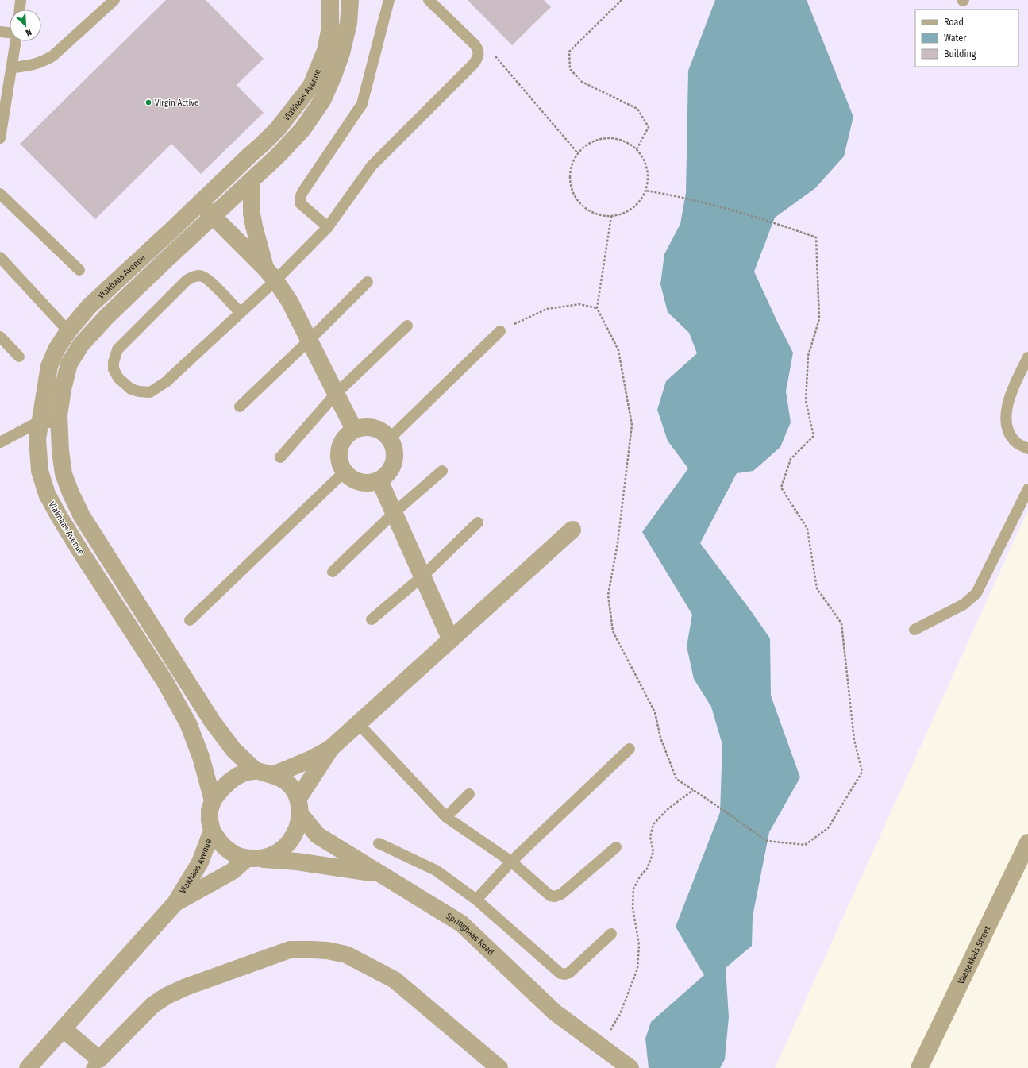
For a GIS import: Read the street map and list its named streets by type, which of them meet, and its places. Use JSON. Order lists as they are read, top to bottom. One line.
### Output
{"streets":{"street":["Vlakhaas Avenue","Springhaas Road","Vaaljakkals Street"]},"crossings":[["Vlakhaas Avenue","Springhaas Road"]],"places":["Virgin Active"],"legend":["Road","Water","Building"],"north":"bottom right"}
